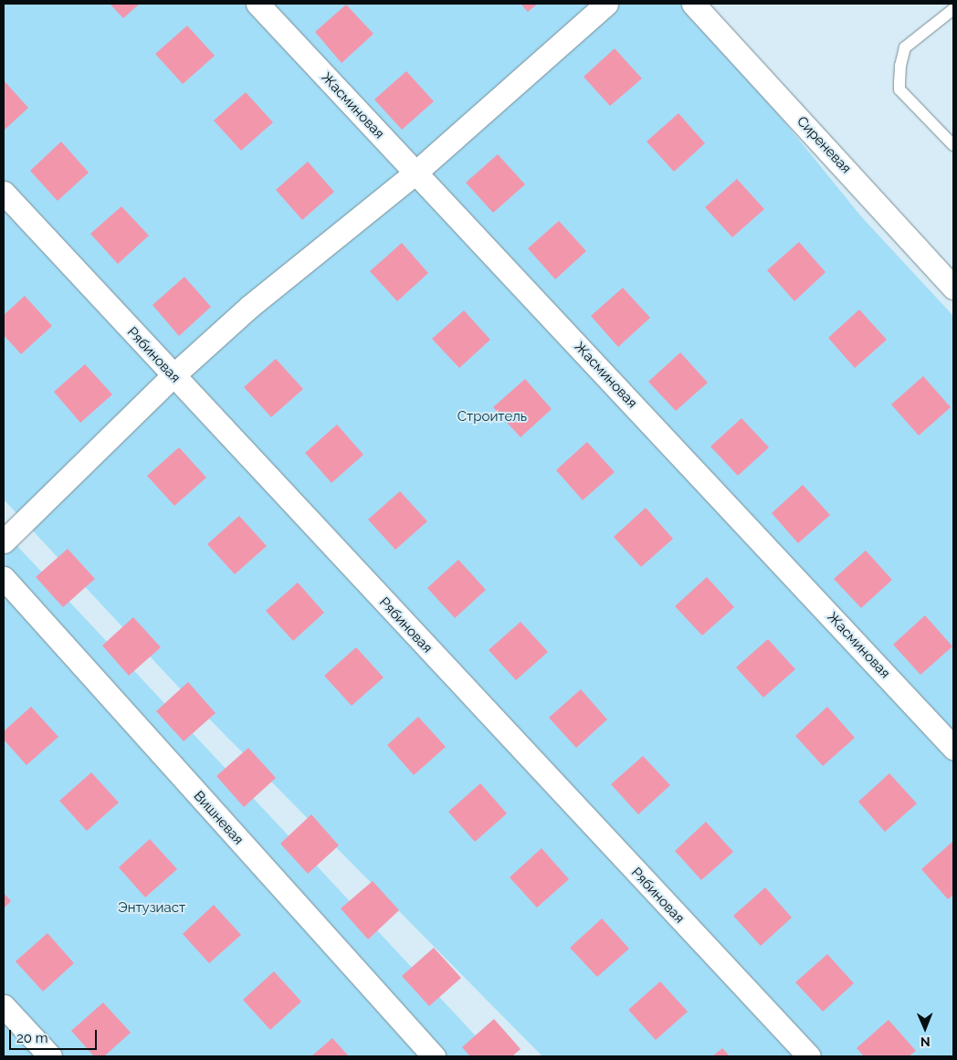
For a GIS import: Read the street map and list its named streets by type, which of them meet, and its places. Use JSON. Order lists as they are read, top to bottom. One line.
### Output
{"streets":{"street":["Жасминовая","Сиреневая","Рябиновая","Вишневая"]},"parks":["Строитель","Энтузиаст"],"scale_bar":"20 m","north":"bottom"}
